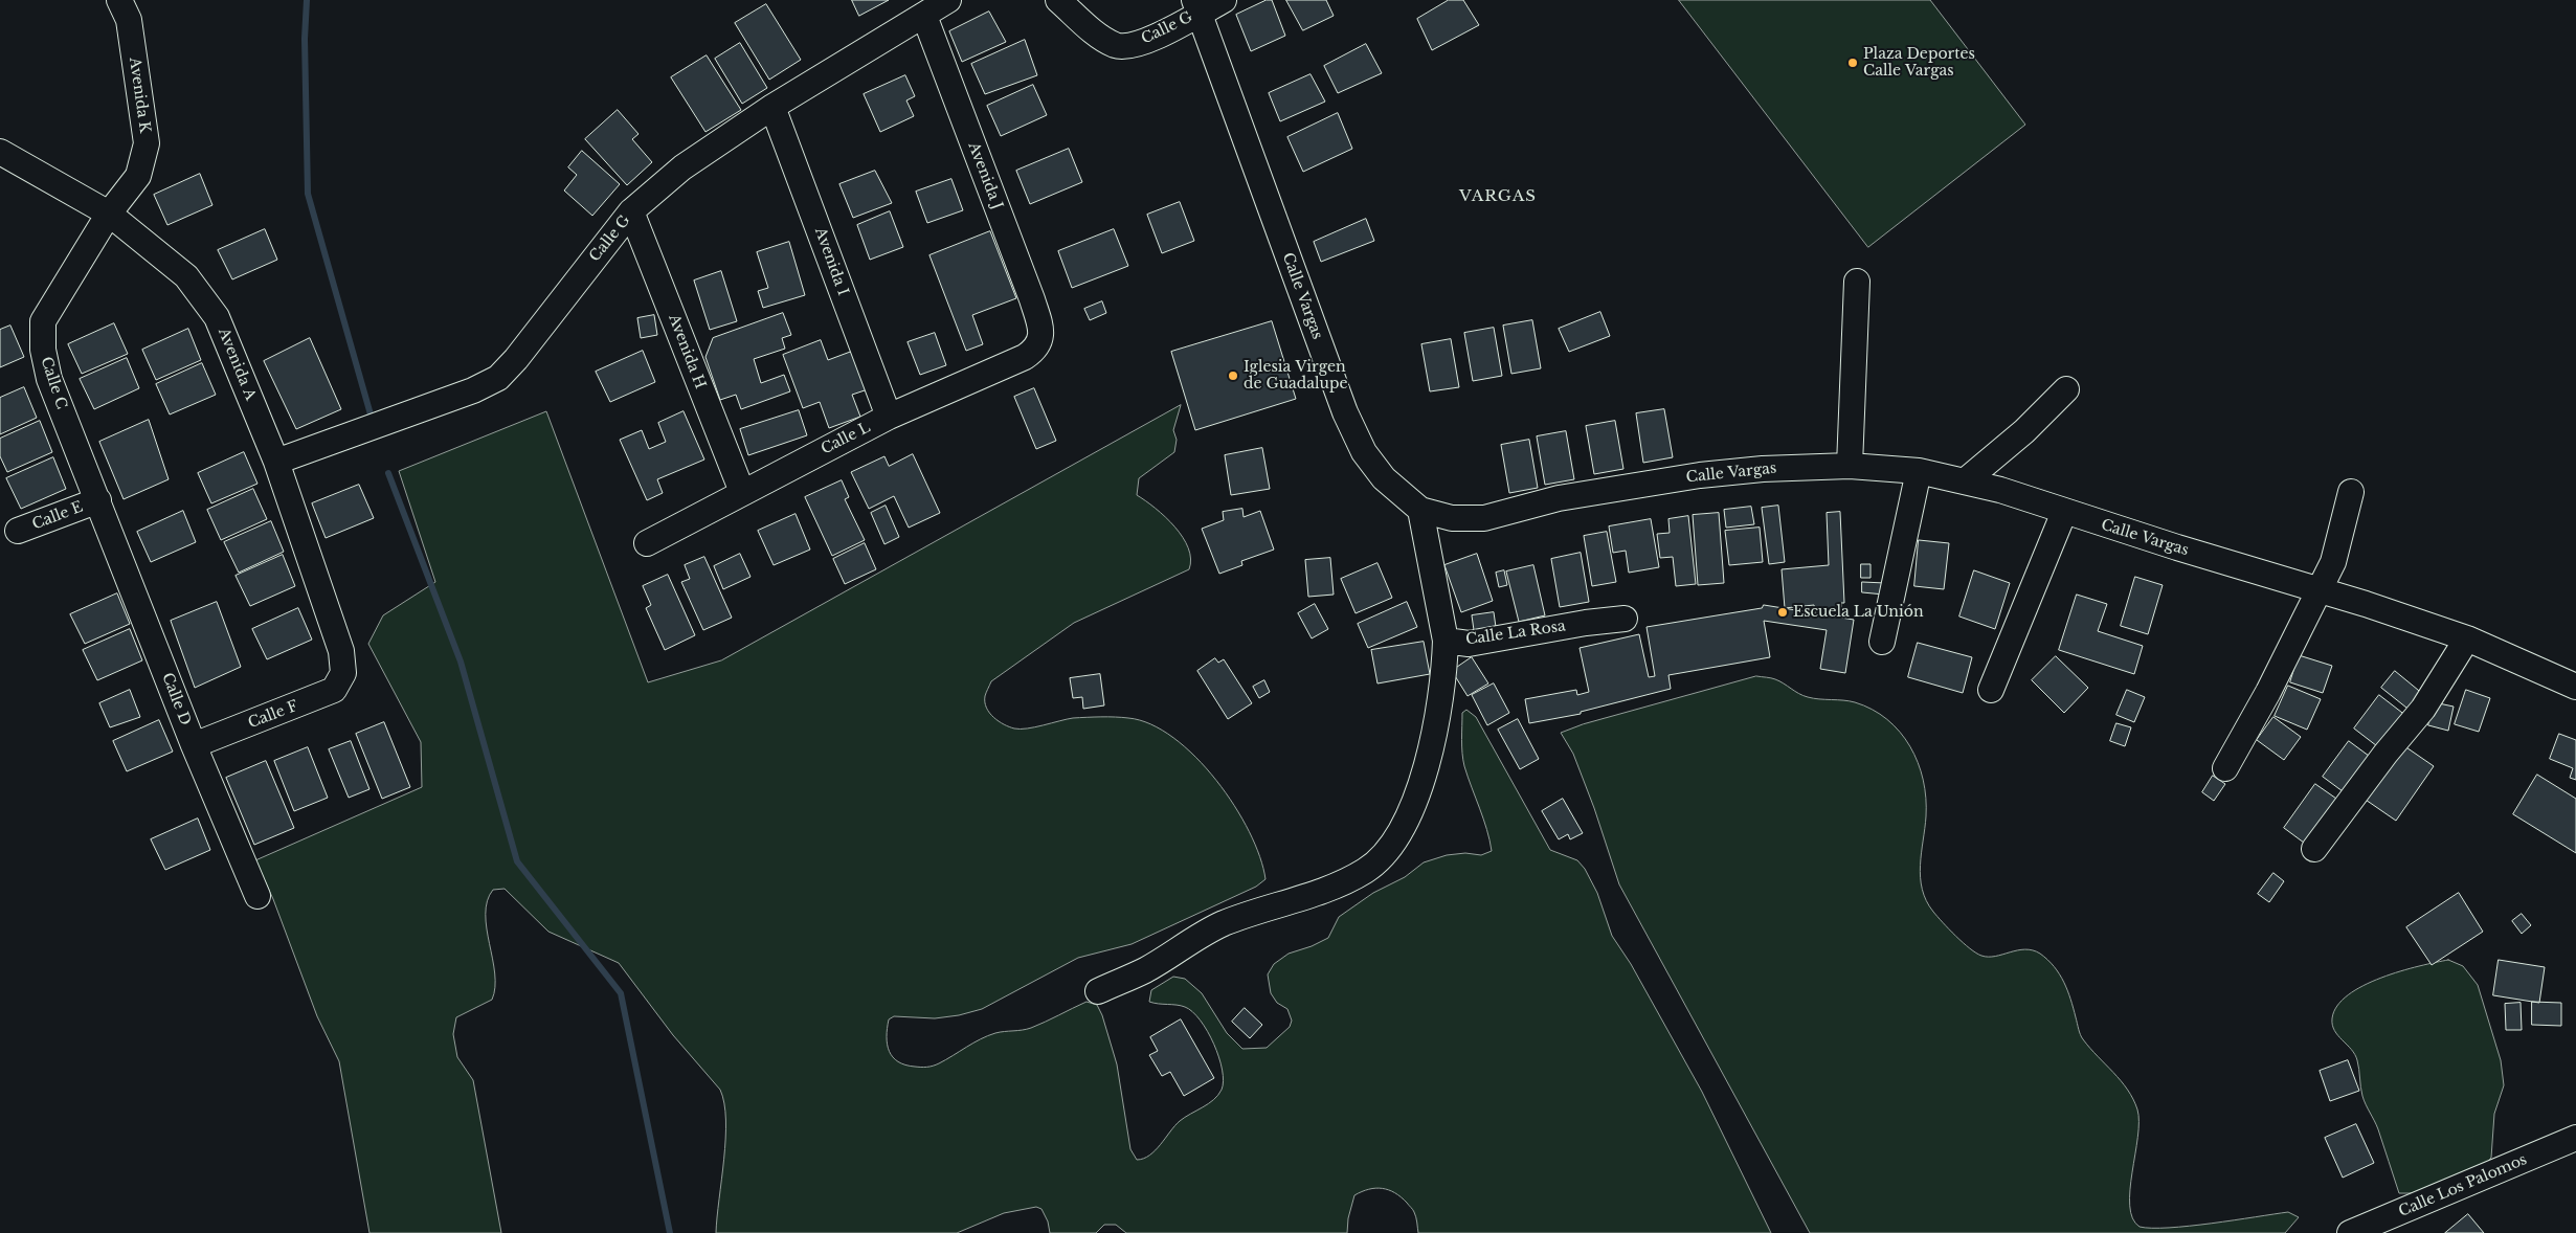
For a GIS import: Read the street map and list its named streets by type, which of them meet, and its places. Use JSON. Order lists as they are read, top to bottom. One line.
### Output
{"streets":{"street":["Calle G","Avenida K","Avenida J","Avenida I","Calle Vargas","Avenida H","Avenida A","Calle C","Calle L","Calle E","Calle La Rosa","Calle D","Calle F","Calle Los Palomos"]},"crossings":[["Calle G","Avenida J"],["Calle G","Avenida I"],["Calle G","Calle Vargas"],["Calle G","Avenida H"],["Calle G","Avenida A"],["Avenida K","Avenida A"],["Avenida K","Calle C"],["Avenida J","Calle L"],["Avenida I","Calle L"],["Calle Vargas","Calle La Rosa"],["Avenida H","Calle L"],["Avenida A","Calle C"],["Avenida A","Calle F"],["Calle C","Calle E"],["Calle C","Calle D"],["Calle E","Calle D"],["Calle D","Calle F"]],"districts":["VARGAS"],"places":["Plaza Deportes Calle Vargas","Iglesia Virgen de Guadalupe","Escuela La Unión"]}
